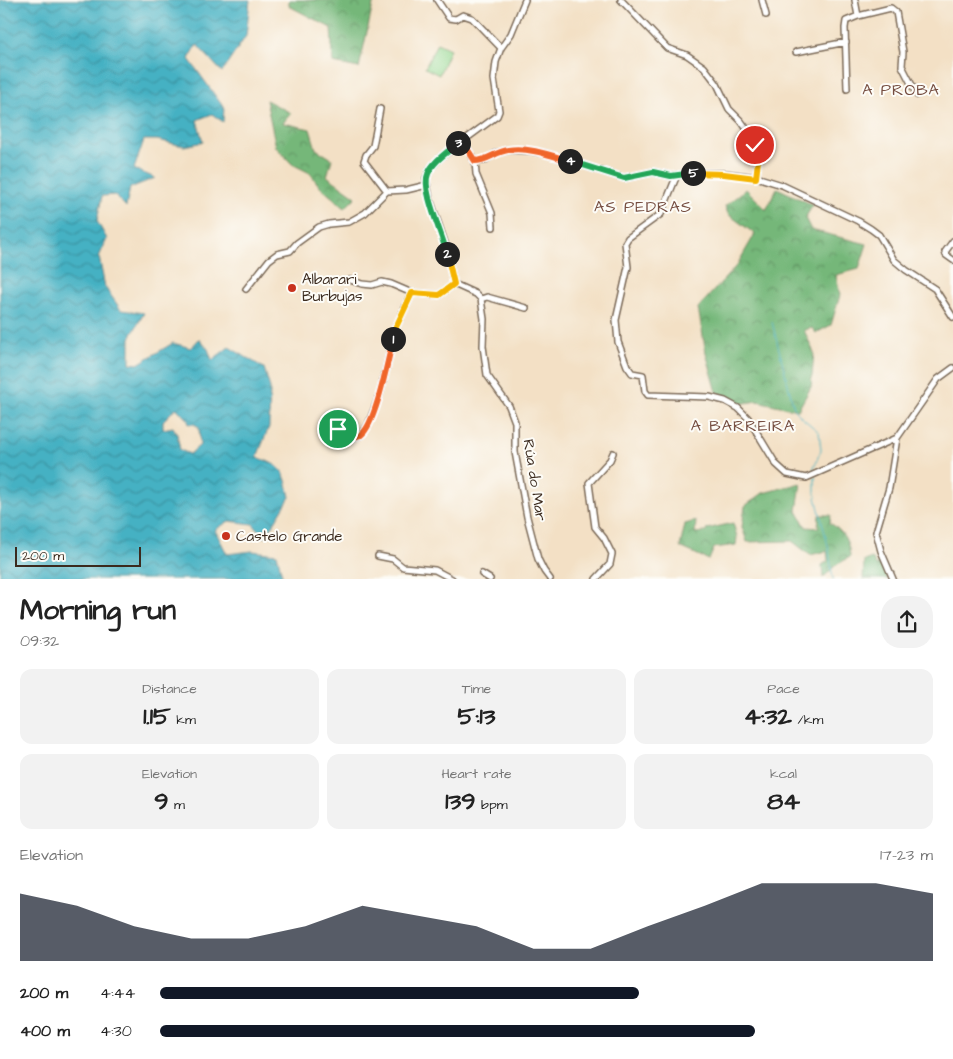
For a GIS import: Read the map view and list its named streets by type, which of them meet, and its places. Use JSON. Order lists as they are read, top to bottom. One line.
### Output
{"streets":{"street":["Rúa do Mar"]},"districts":["A PROBA","AS PEDRAS","A BARREIRA"],"places":["Albarari Burbujas","Castelo Grande"],"scale_bar":"200 m","page":{"pins":["3","4","5","2","1"],"scale":"200 m","heading":["Morning run","09:32"],"stats":[["Distance","1.15 km"],["Time","5:13"],["Pace","4:32 /km"],["Elevation","9 m"],["Heart rate","139 bpm"],["kcal","84"]],"chart":["Elevation","17–23 m"],"list":[{"name":"200 m","note":"4:44"},{"name":"400 m","note":"4:30"}]}}
